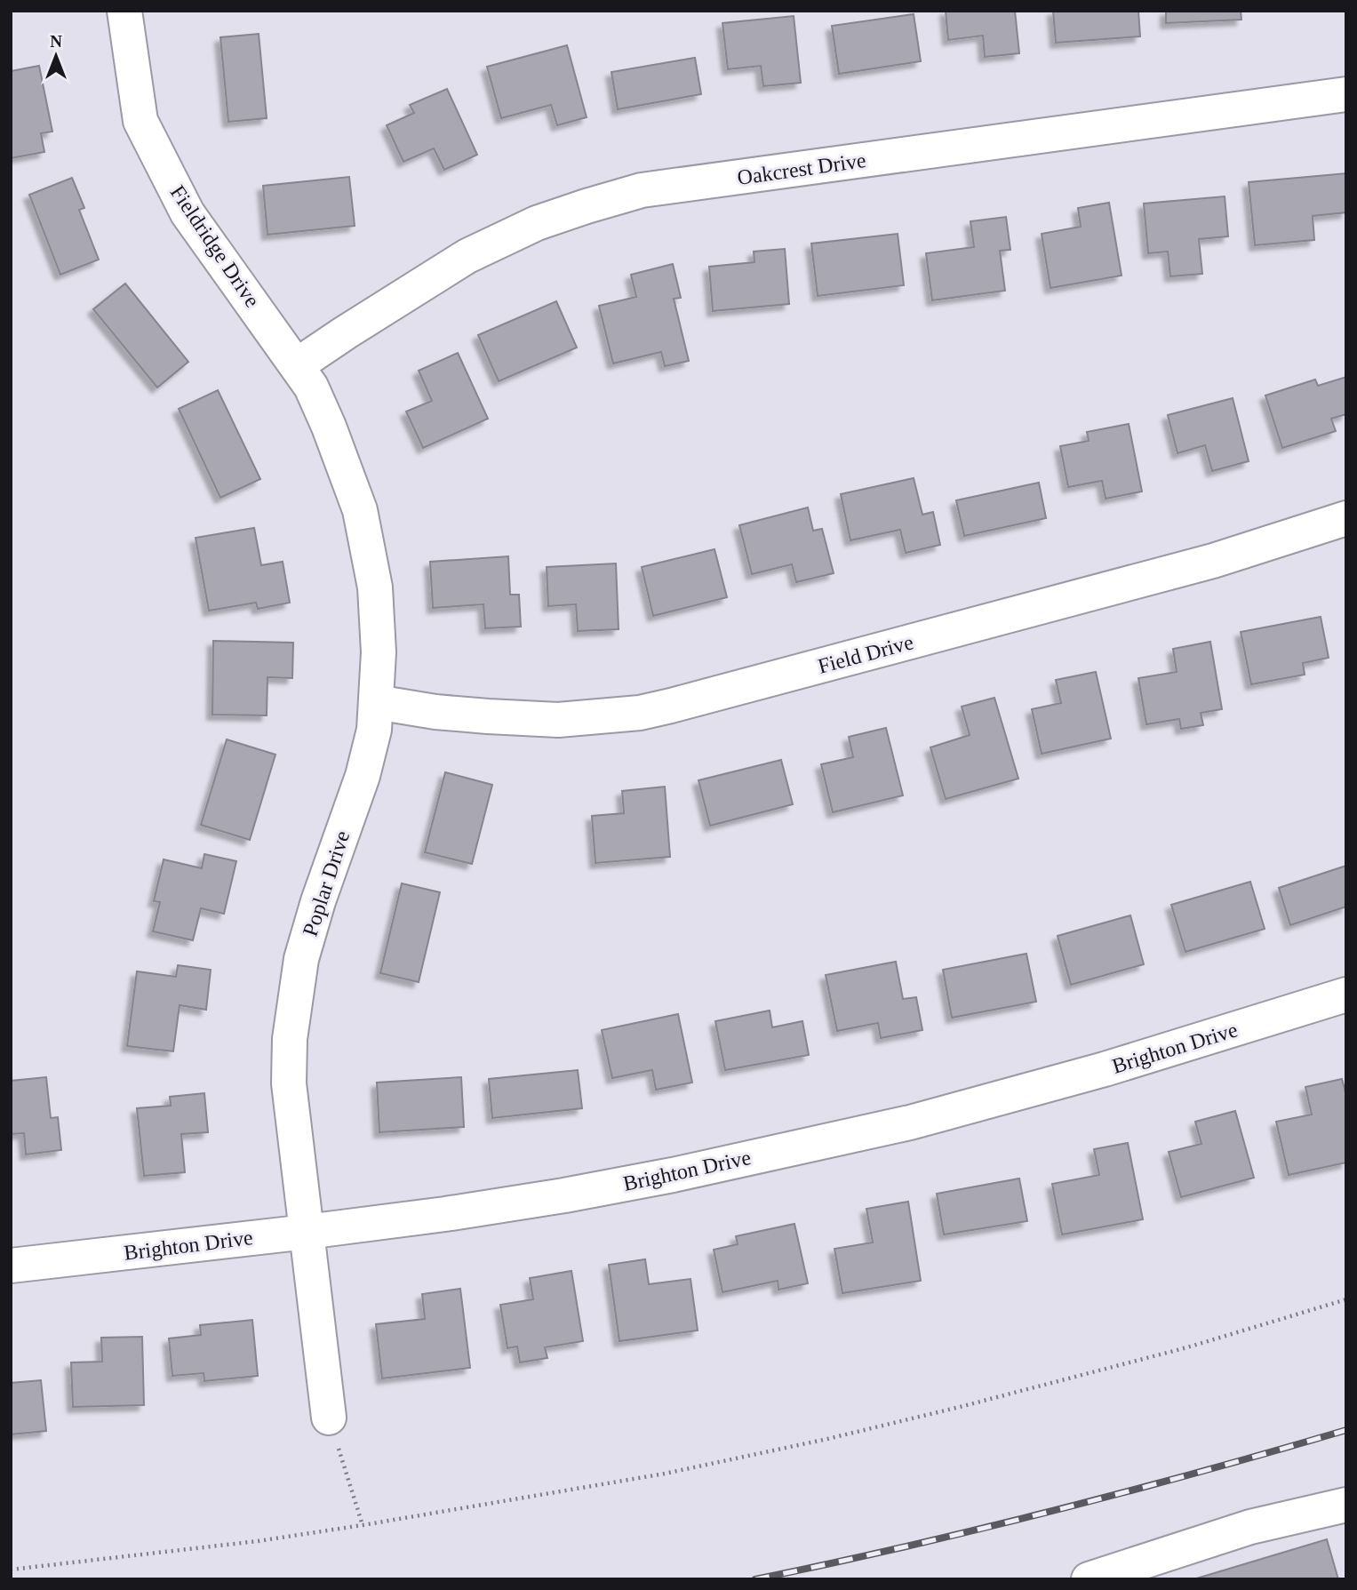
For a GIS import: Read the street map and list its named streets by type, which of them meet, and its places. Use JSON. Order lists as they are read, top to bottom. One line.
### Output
{"streets":{"street":["Oakcrest Drive","Fieldridge Drive","Field Drive","Poplar Drive","Brighton Drive"]},"crossings":[["Oakcrest Drive","Fieldridge Drive"],["Oakcrest Drive","Poplar Drive"],["Fieldridge Drive","Poplar Drive"],["Field Drive","Poplar Drive"],["Poplar Drive","Brighton Drive"]],"north":"top"}
